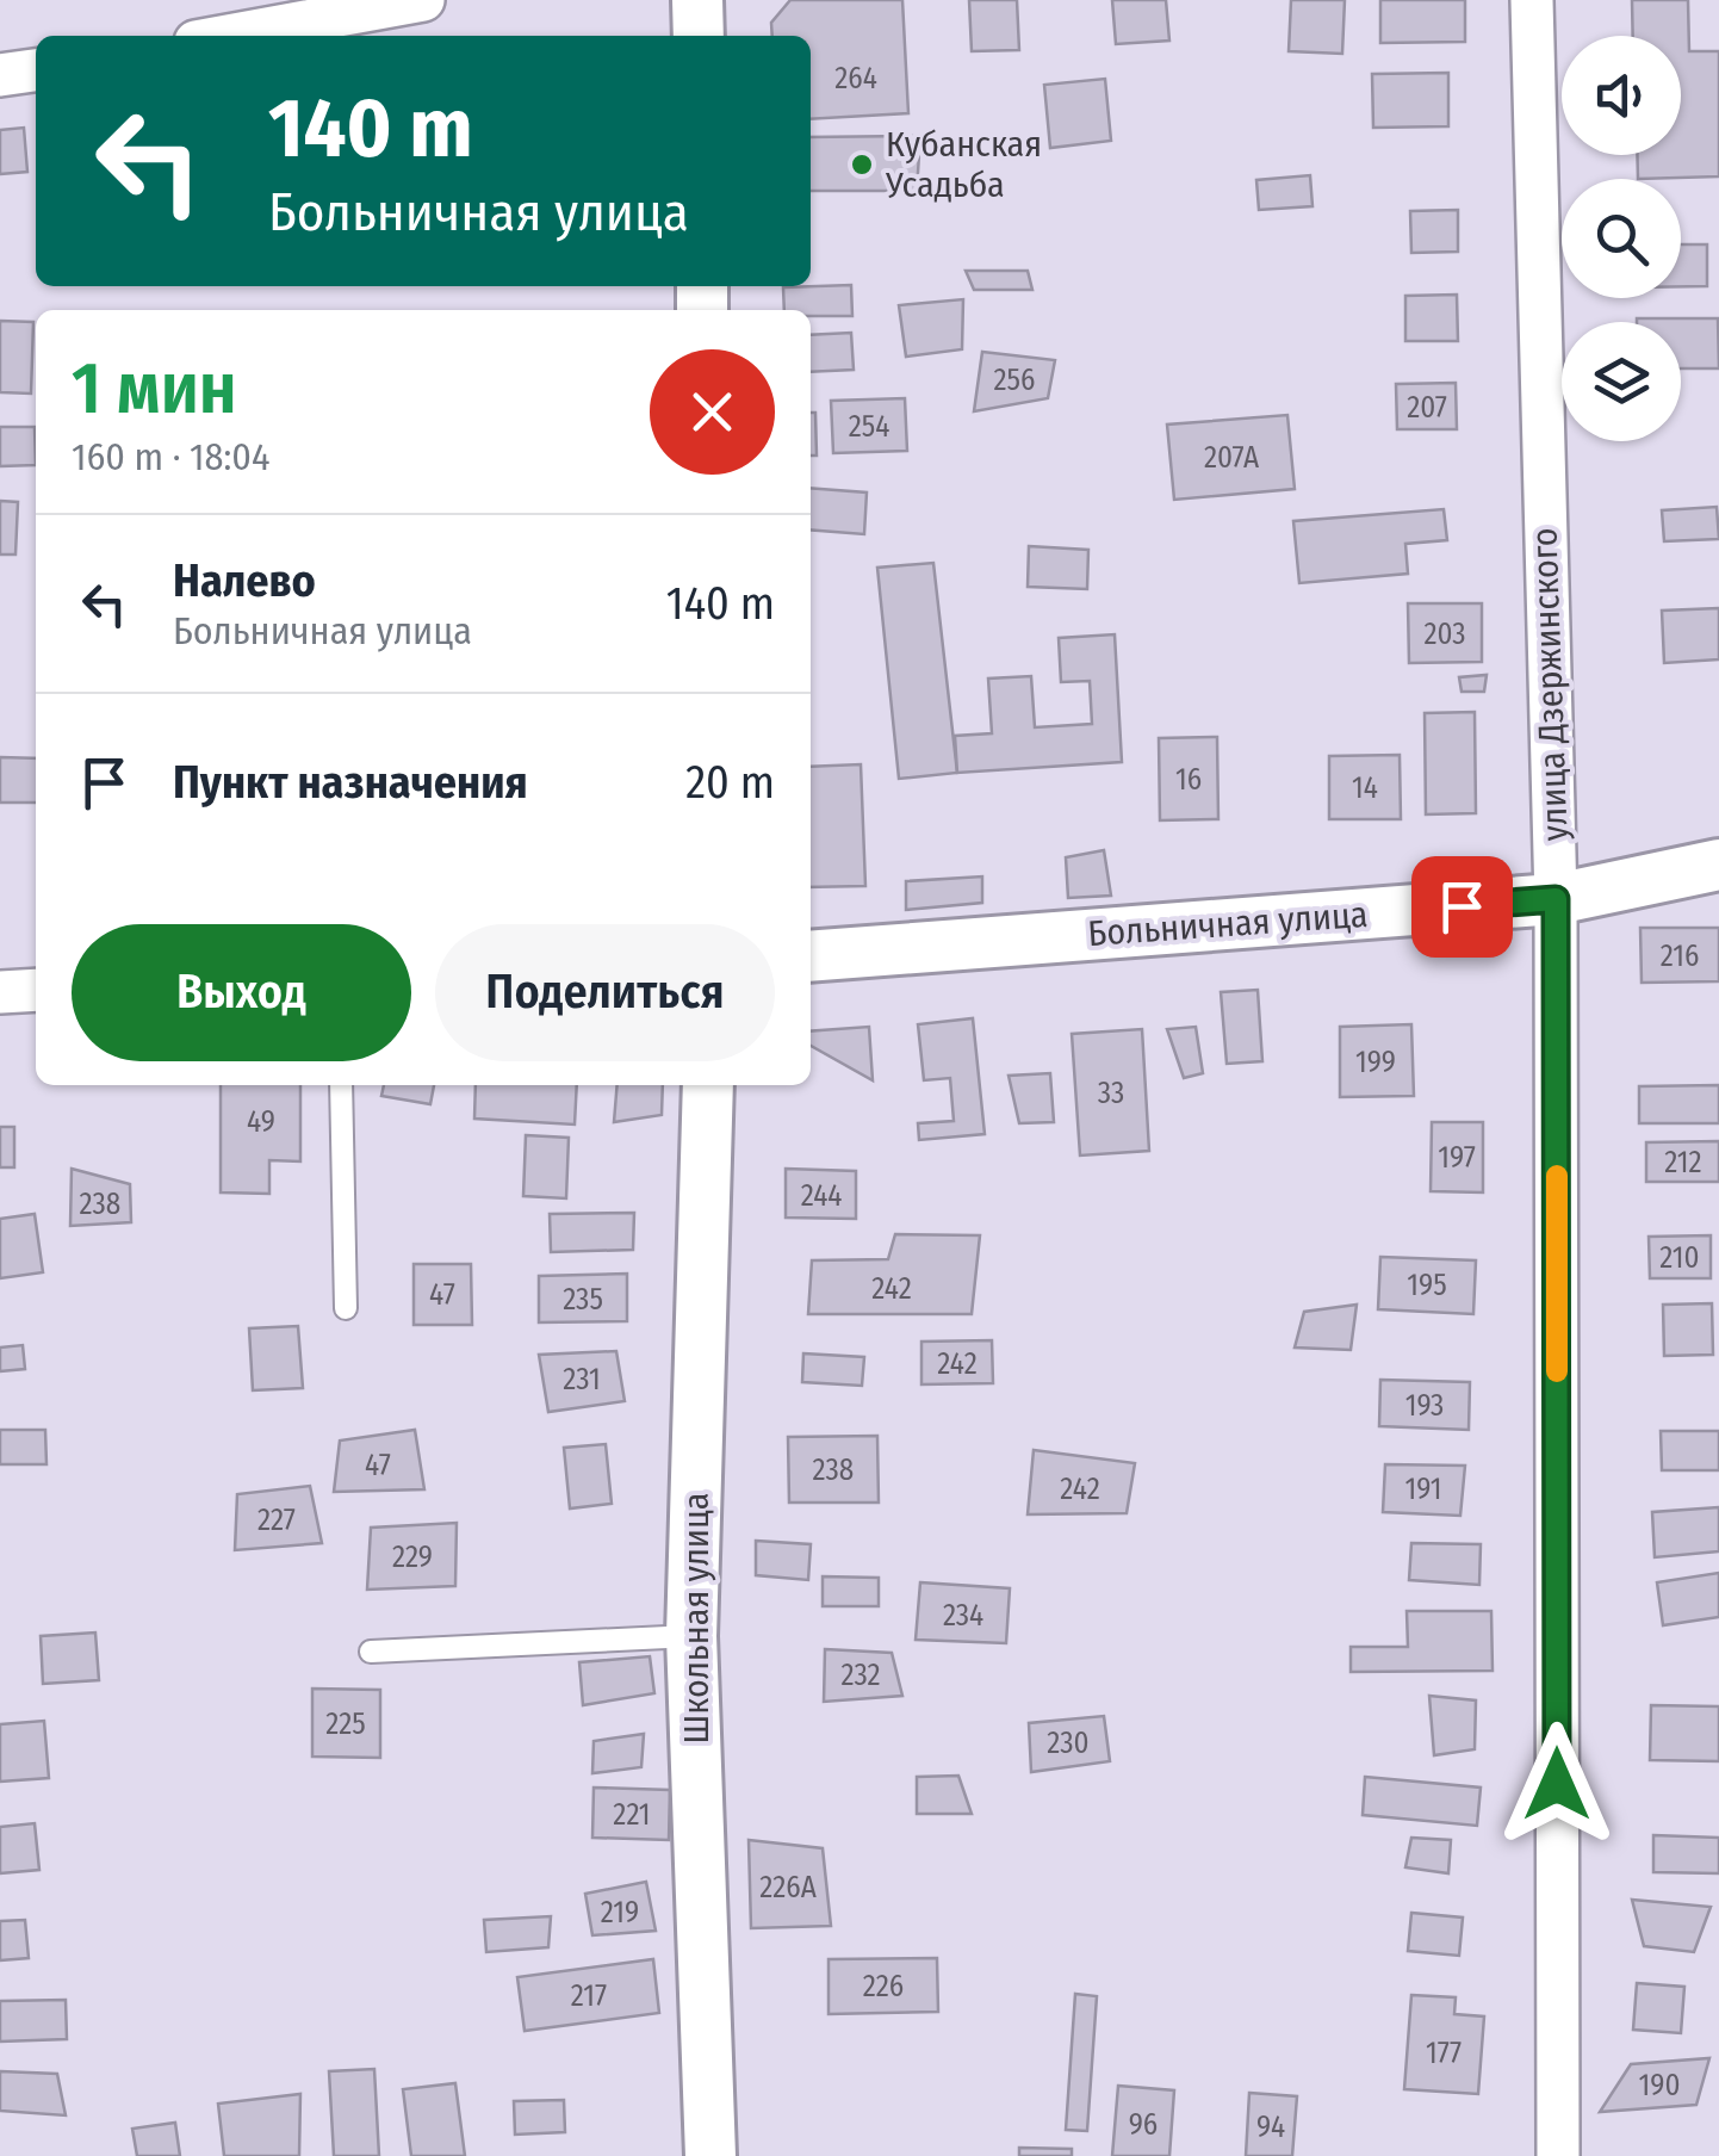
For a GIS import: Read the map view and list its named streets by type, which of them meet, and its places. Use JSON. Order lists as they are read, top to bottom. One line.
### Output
{"streets":{"street":["улица Дзержинского","Больничная улица","Школьная улица"]},"crossings":[["улица Дзержинского","Больничная улица"]],"places":["Кубанская Усадьба"],"house_numbers":["264","256","207","254","207А","203","16","14","216","199","33","49","197","212","244","238","210","195","242","47","235","242","231","193","47","238","242","191","227","229","234","232","225","230","221","226А","219","226","217","177","190","96","94"],"page":{"turn":["140 m","Больничная улица"],"heading":["1 мин","160 m · 18:04"],"list":[{"name":"Налево","note":"Больничная улица","value":"140 m"},{"name":"Пункт назначения","value":"20 m"}],"buttons":["Выход","Поделиться"]}}
